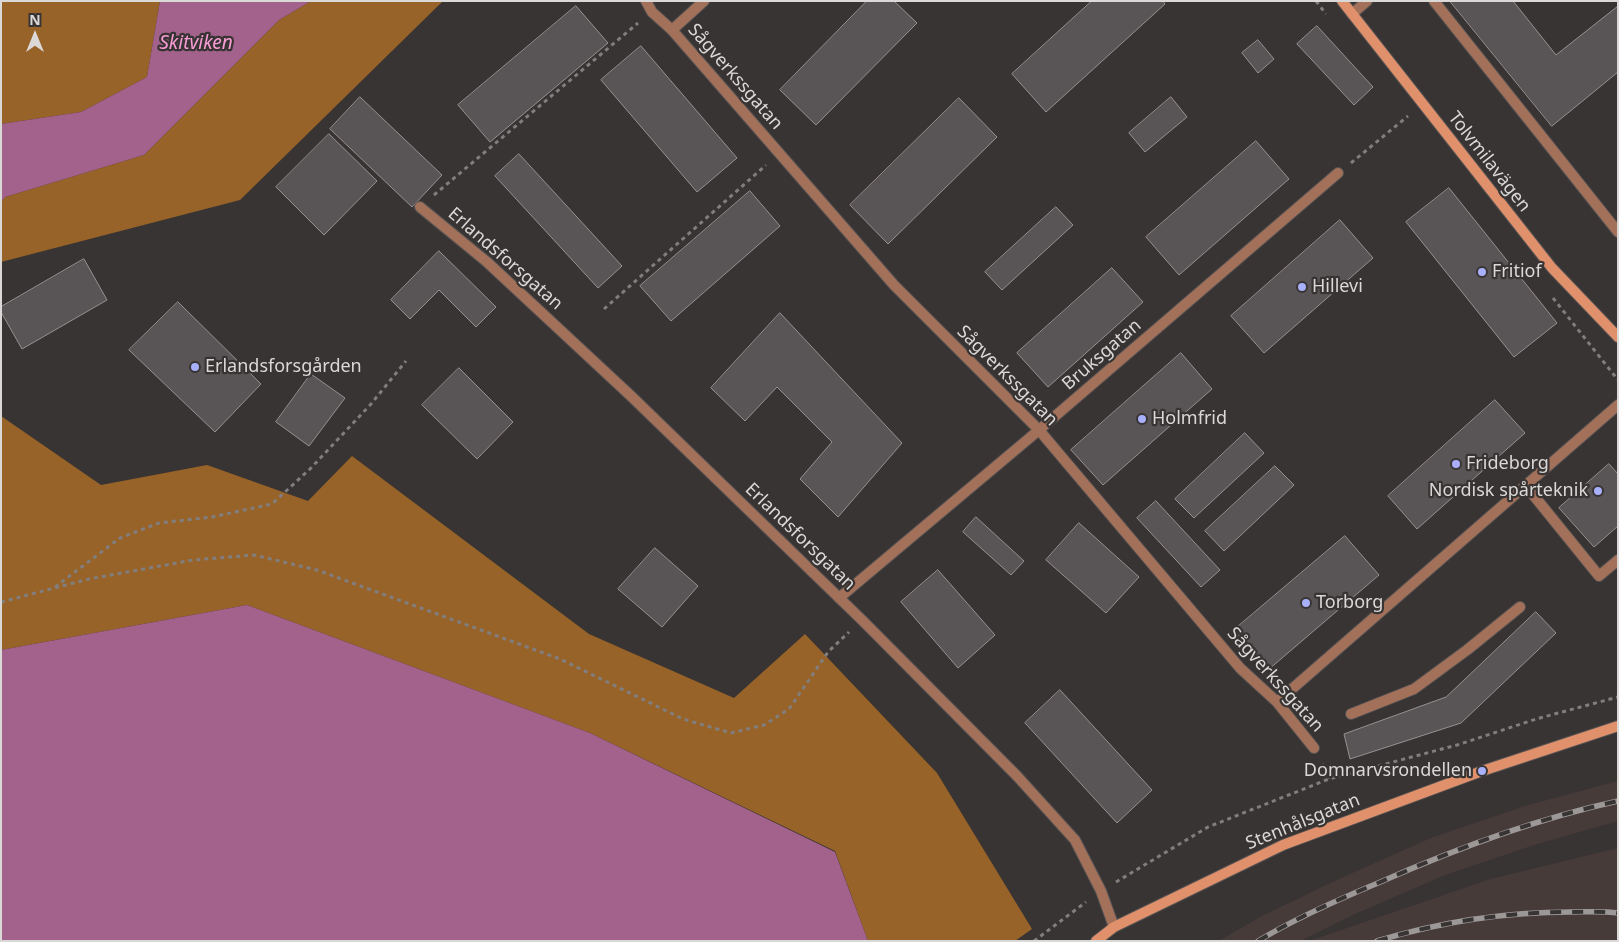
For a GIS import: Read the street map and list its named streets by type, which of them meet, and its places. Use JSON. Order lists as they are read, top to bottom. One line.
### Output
{"streets":{"street":["Sågverkssgatan","Tolvmilavägen","Erlandsforsgatan","Bruksgatan","Stenhålsgatan"]},"crossings":[["Sågverkssgatan","Bruksgatan"],["Erlandsforsgatan","Bruksgatan"],["Erlandsforsgatan","Stenhålsgatan"]],"water":["Skitviken"],"places":["Fritiof","Hillevi","Erlandsforsgården","Holmfrid","Frideborg","Nordisk spårteknik","Torborg","Domnarvsrondellen"],"north":"top"}
